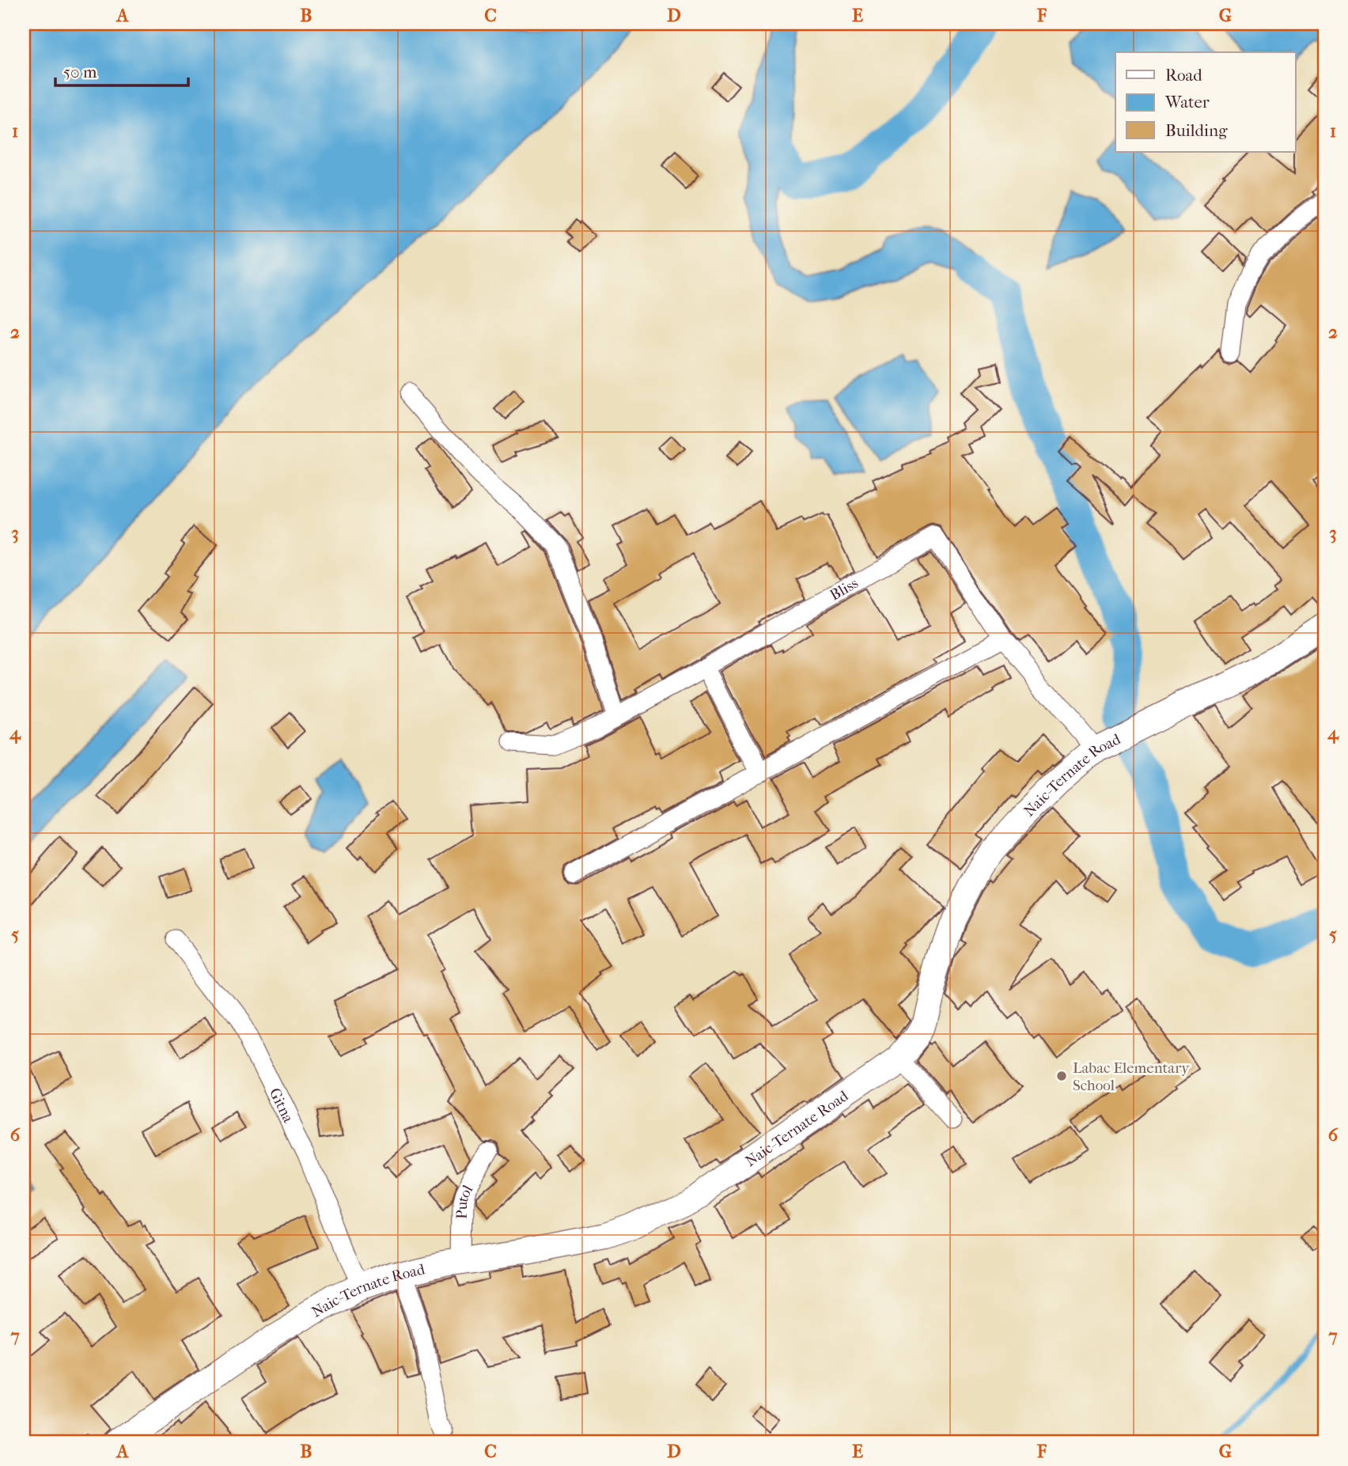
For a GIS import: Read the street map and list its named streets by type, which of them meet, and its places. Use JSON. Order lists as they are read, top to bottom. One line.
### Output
{"streets":{"main road":["Naic-Ternate Road"],"street":["Bliss","Gitna","Putol"]},"crossings":[["Bliss","Naic-Ternate Road"],["Naic-Ternate Road","Gitna"],["Naic-Ternate Road","Putol"]],"places":["Labac Elementary School"],"legend":["Road","Water","Building"],"scale_bar":"50 m","grid":{"columns":["A","B","C","D","E","F","G"],"rows":["1","2","3","4","5","6","7"]}}
